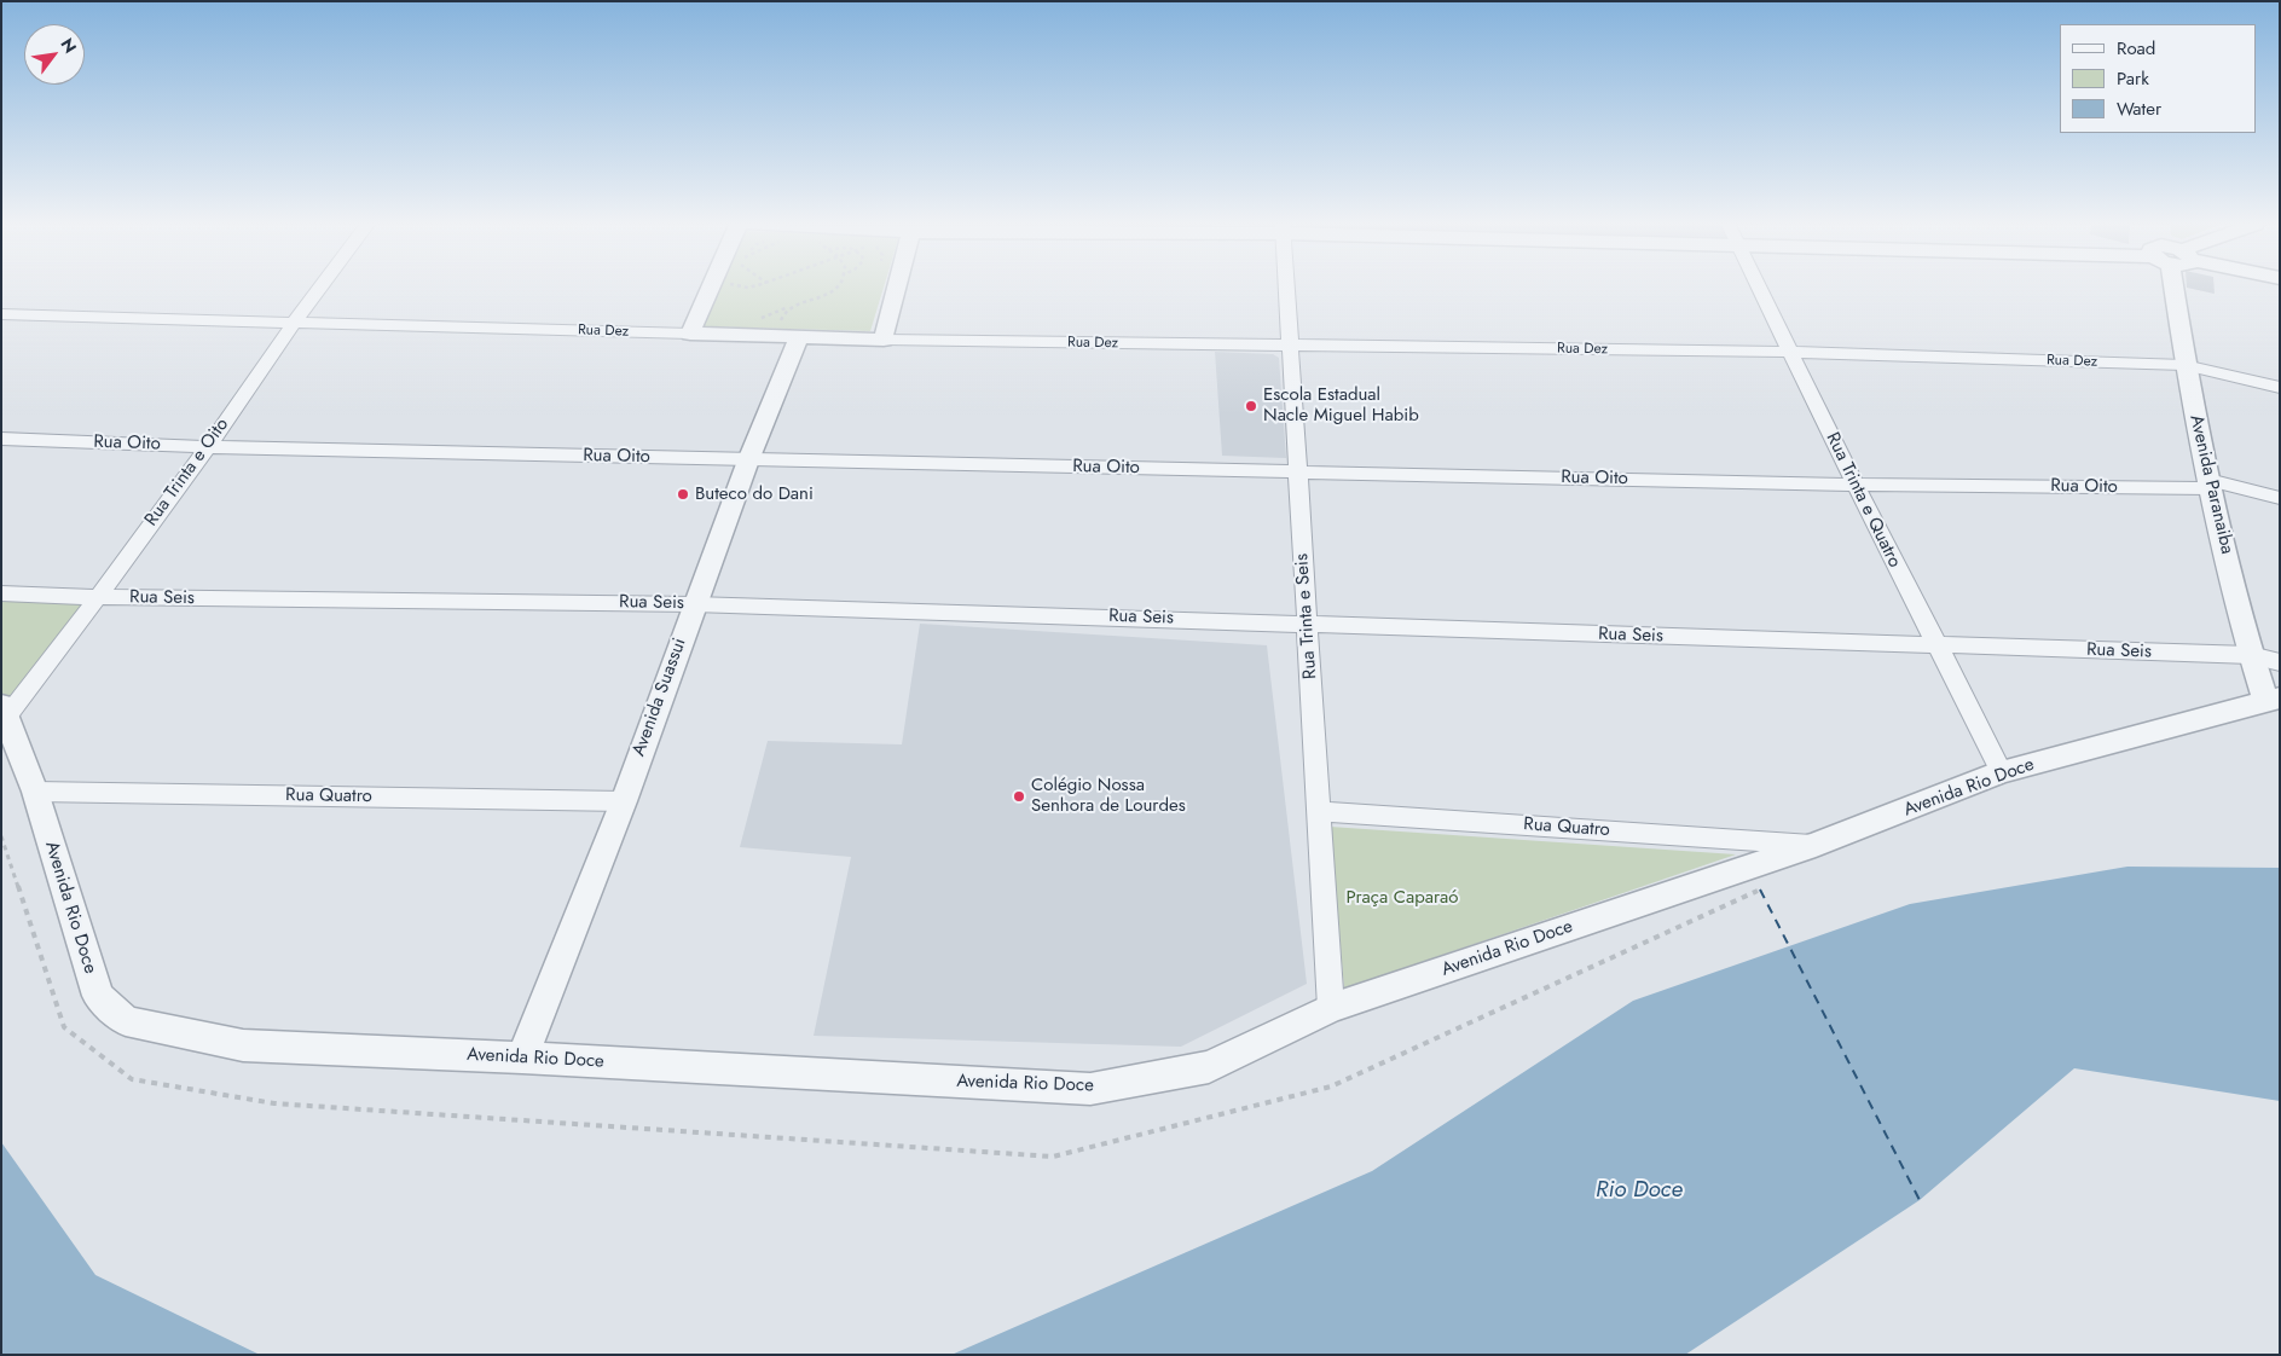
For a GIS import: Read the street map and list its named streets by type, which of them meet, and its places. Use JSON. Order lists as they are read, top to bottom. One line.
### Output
{"streets":{"street":["Rua Dez","Rua Oito","Rua Trinta e Oito","Avenida Paranaiba","Rua Trinta e Quatro","Rua Seis","Rua Trinta e Seis","Avenida Suassui","Avenida Rio Doce","Rua Quatro"]},"crossings":[["Rua Dez","Rua Trinta e Oito"],["Rua Dez","Avenida Paranaiba"],["Rua Dez","Rua Trinta e Quatro"],["Rua Dez","Rua Trinta e Seis"],["Rua Dez","Avenida Suassui"],["Rua Oito","Rua Trinta e Oito"],["Rua Oito","Avenida Paranaiba"],["Rua Oito","Rua Trinta e Quatro"],["Rua Oito","Rua Trinta e Seis"],["Rua Oito","Avenida Suassui"],["Rua Trinta e Oito","Rua Seis"],["Rua Trinta e Oito","Avenida Rio Doce"],["Avenida Paranaiba","Rua Seis"],["Avenida Paranaiba","Avenida Rio Doce"],["Rua Trinta e Quatro","Rua Seis"],["Rua Trinta e Quatro","Avenida Rio Doce"],["Rua Seis","Rua Trinta e Seis"],["Rua Seis","Avenida Suassui"],["Rua Trinta e Seis","Avenida Rio Doce"],["Rua Trinta e Seis","Rua Quatro"],["Avenida Suassui","Avenida Rio Doce"],["Avenida Suassui","Rua Quatro"],["Avenida Rio Doce","Rua Quatro"]],"water":["Rio Doce"],"parks":["Praça Caparaó"],"places":["Escola Estadual Nacle Miguel Habib","Buteco do Dani","Colégio Nossa Senhora de Lourdes"],"legend":["Road","Park","Water"],"north":"top right"}
